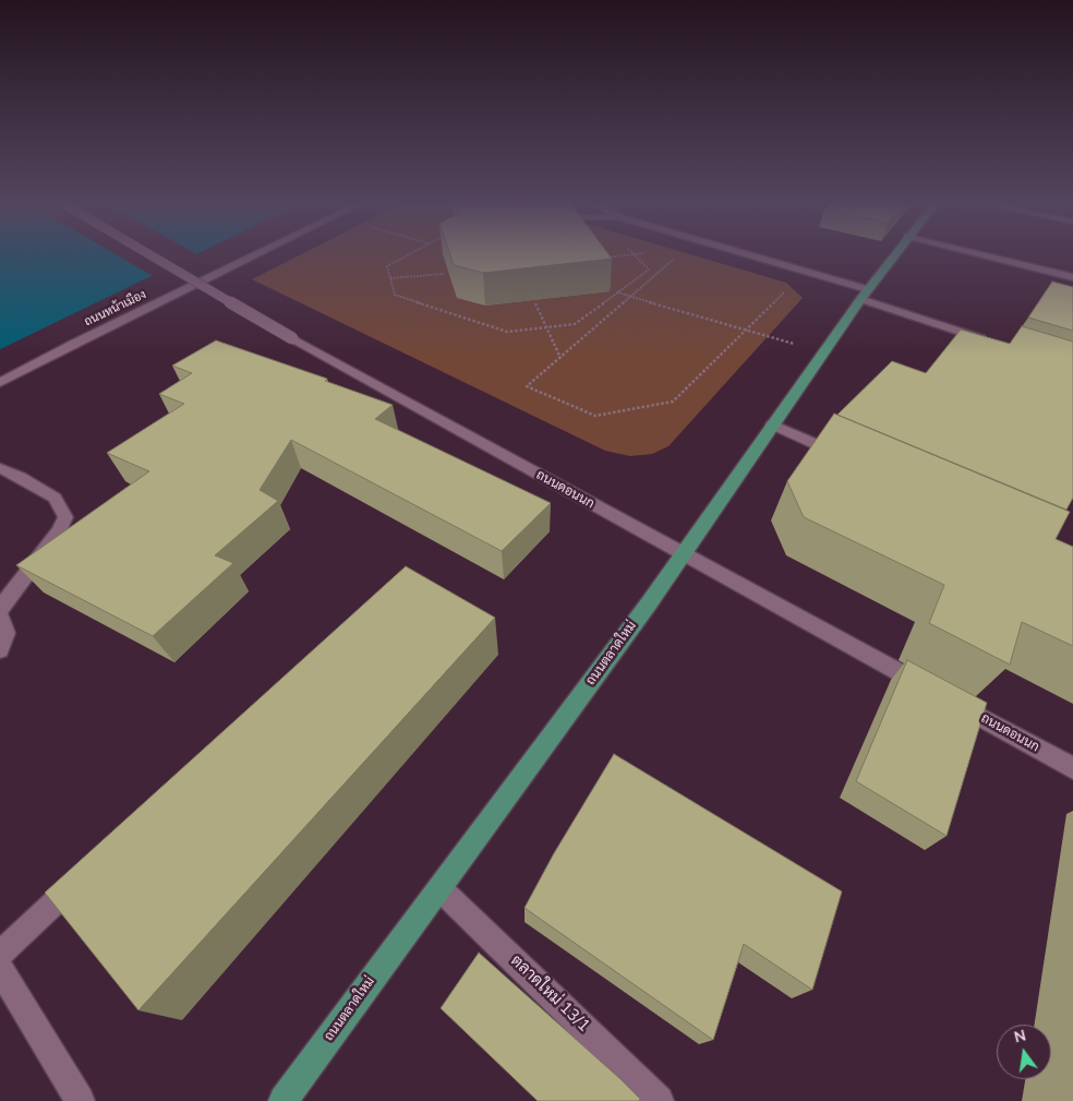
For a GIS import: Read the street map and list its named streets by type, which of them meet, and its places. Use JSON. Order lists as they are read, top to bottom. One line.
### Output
{"streets":{"main road":["ถนนตลาดใหม่"],"street":["ถนนหน้าเมือง","ถนนดอนนก","ตลาดใหม่ 13/1"]},"crossings":[["ถนนดอนนก","ถนนตลาดใหม่"],["ถนนตลาดใหม่","ตลาดใหม่ 13/1"]],"north":"top"}
